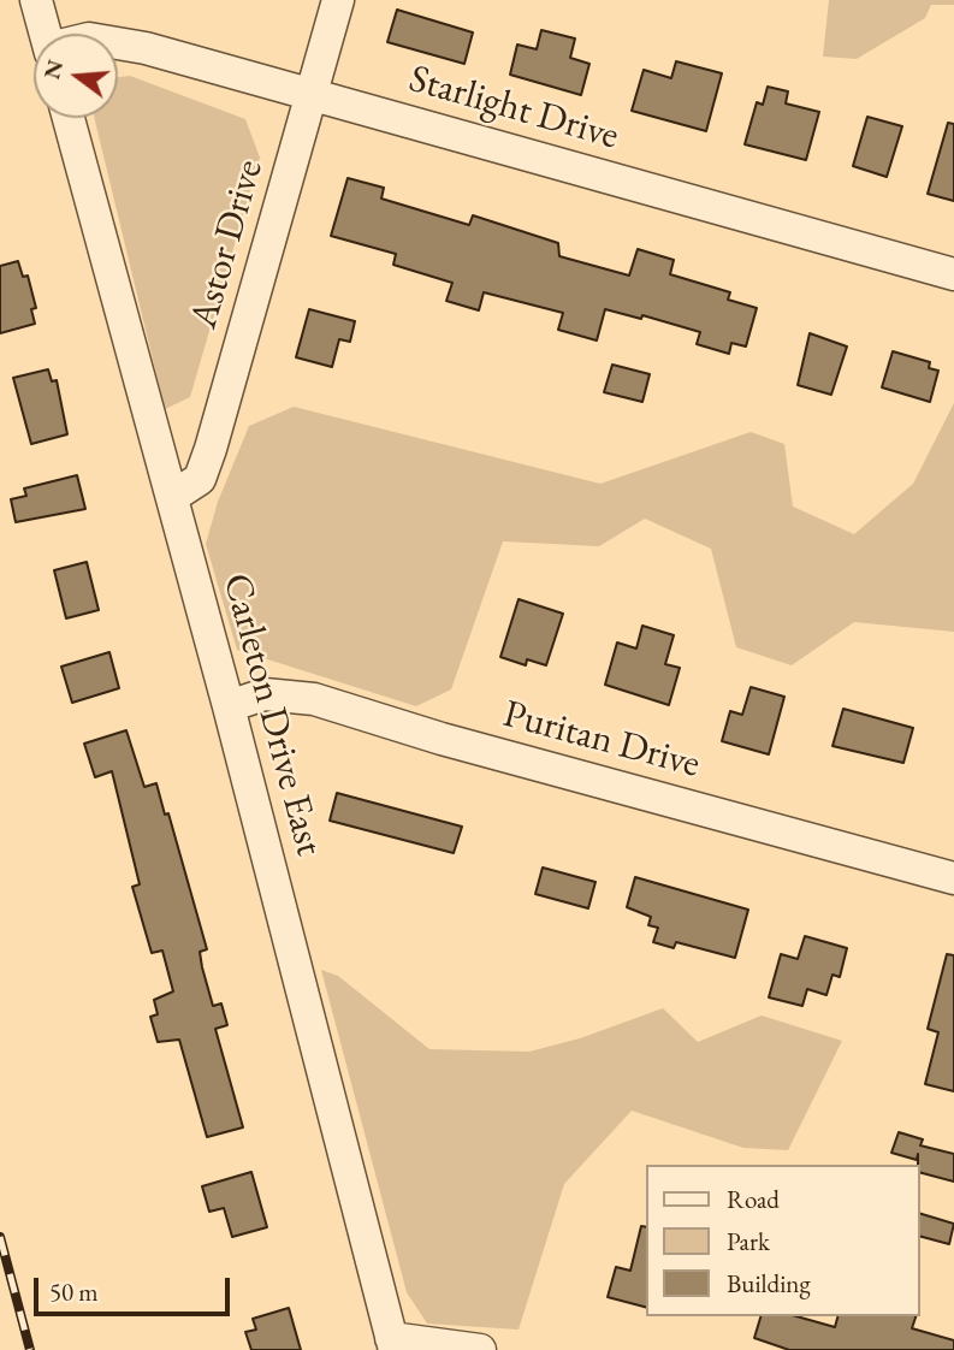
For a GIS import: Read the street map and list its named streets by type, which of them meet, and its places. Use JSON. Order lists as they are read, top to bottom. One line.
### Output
{"streets":{"street":["Starlight Drive","Astor Drive","Carleton Drive East","Puritan Drive"]},"crossings":[["Starlight Drive","Astor Drive"],["Astor Drive","Carleton Drive East"],["Carleton Drive East","Puritan Drive"]],"legend":["Road","Park","Building"],"scale_bar":"50 m","north":"left"}
